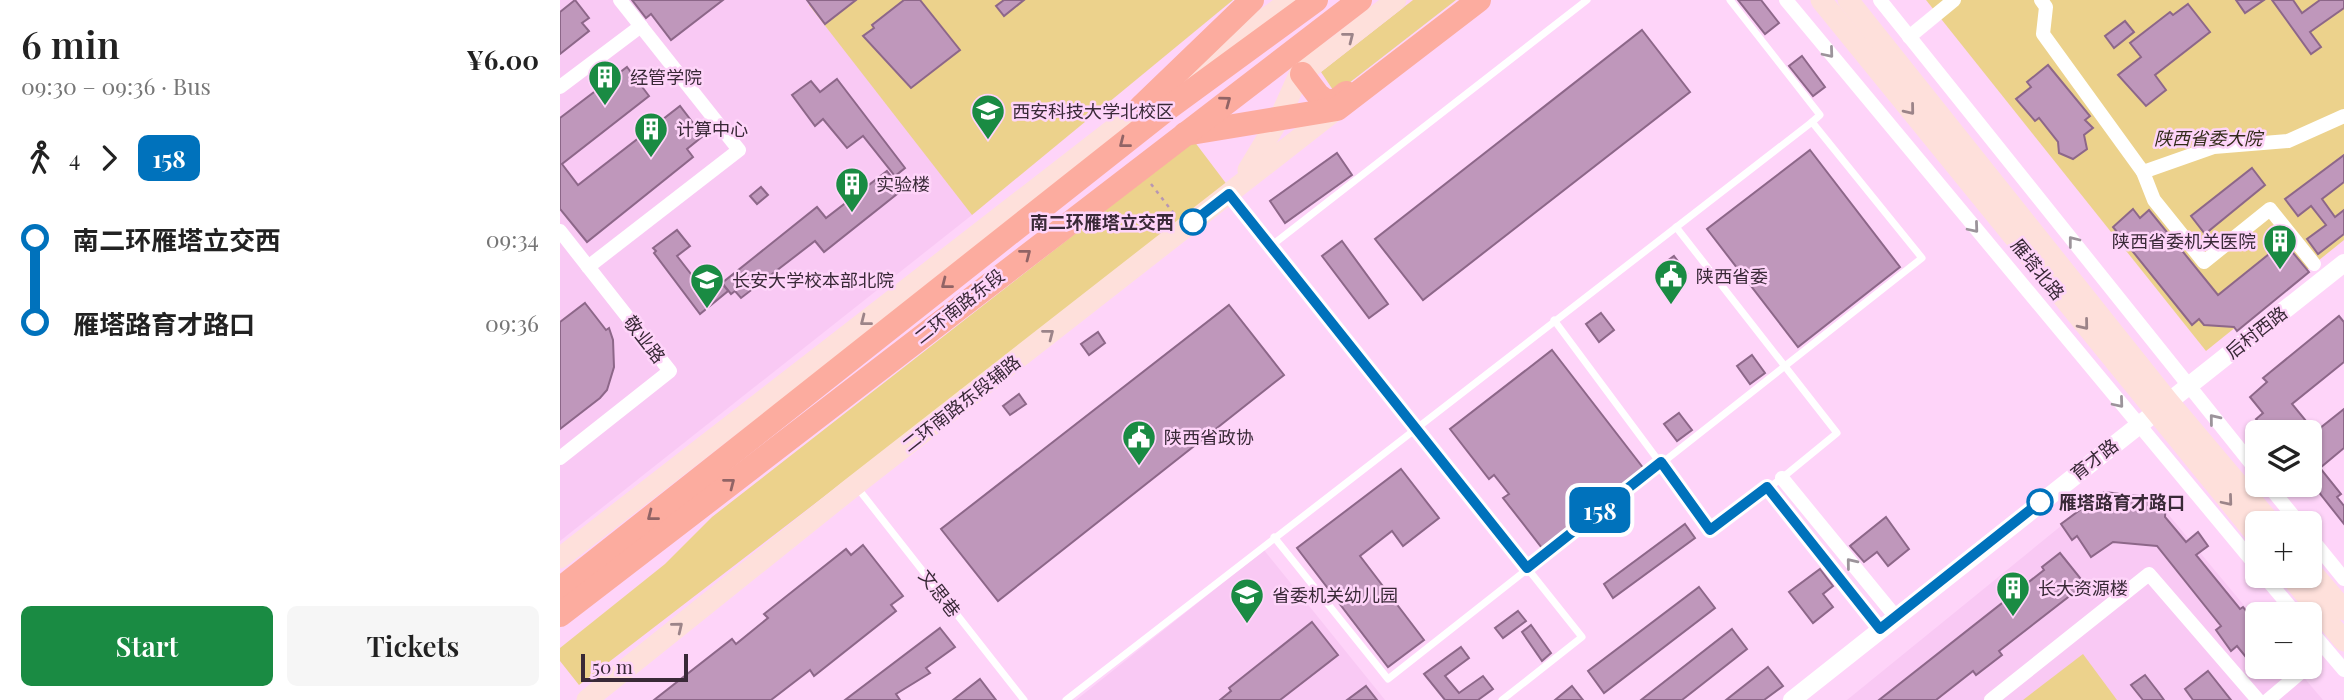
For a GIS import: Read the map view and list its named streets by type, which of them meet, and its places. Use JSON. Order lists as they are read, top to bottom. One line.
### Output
{"streets":{"highway":["二环南路东段"],"main road":["雁塔北路","二环南路东段辅路"],"street":["后村西路","敬业路","育才路"],"lane":["文思巷"]},"crossings":[["雁塔北路","后村西路"],["雁塔北路","育才路"],["后村西路","育才路"],["二环南路东段辅路","文思巷"]],"parks":["陕西省委大院"],"places":{"building":["经管学院","计算中心","实验楼","陕西省委机关医院","长大资源楼"],"school or university":["西安科技大学北校区","长安大学校本部北院","省委机关幼儿园"],"other":["南二环雁塔立交西","雁塔路育才路口"],"public building":["陕西省委","陕西省政协"]},"lines":["bus line 158"],"scale_bar":"50 m","page":{"heading":["6 min","09:30 – 09:36 · Bus","¥6.00"],"on_map":"158","legs":["4","158"],"list":[{"name":"南二环雁塔立交西","value":"09:34"},{"name":"雁塔路育才路口","value":"09:36"}],"map_buttons":["+","−"],"buttons":["Start","Tickets"],"scale":"50 m"}}
